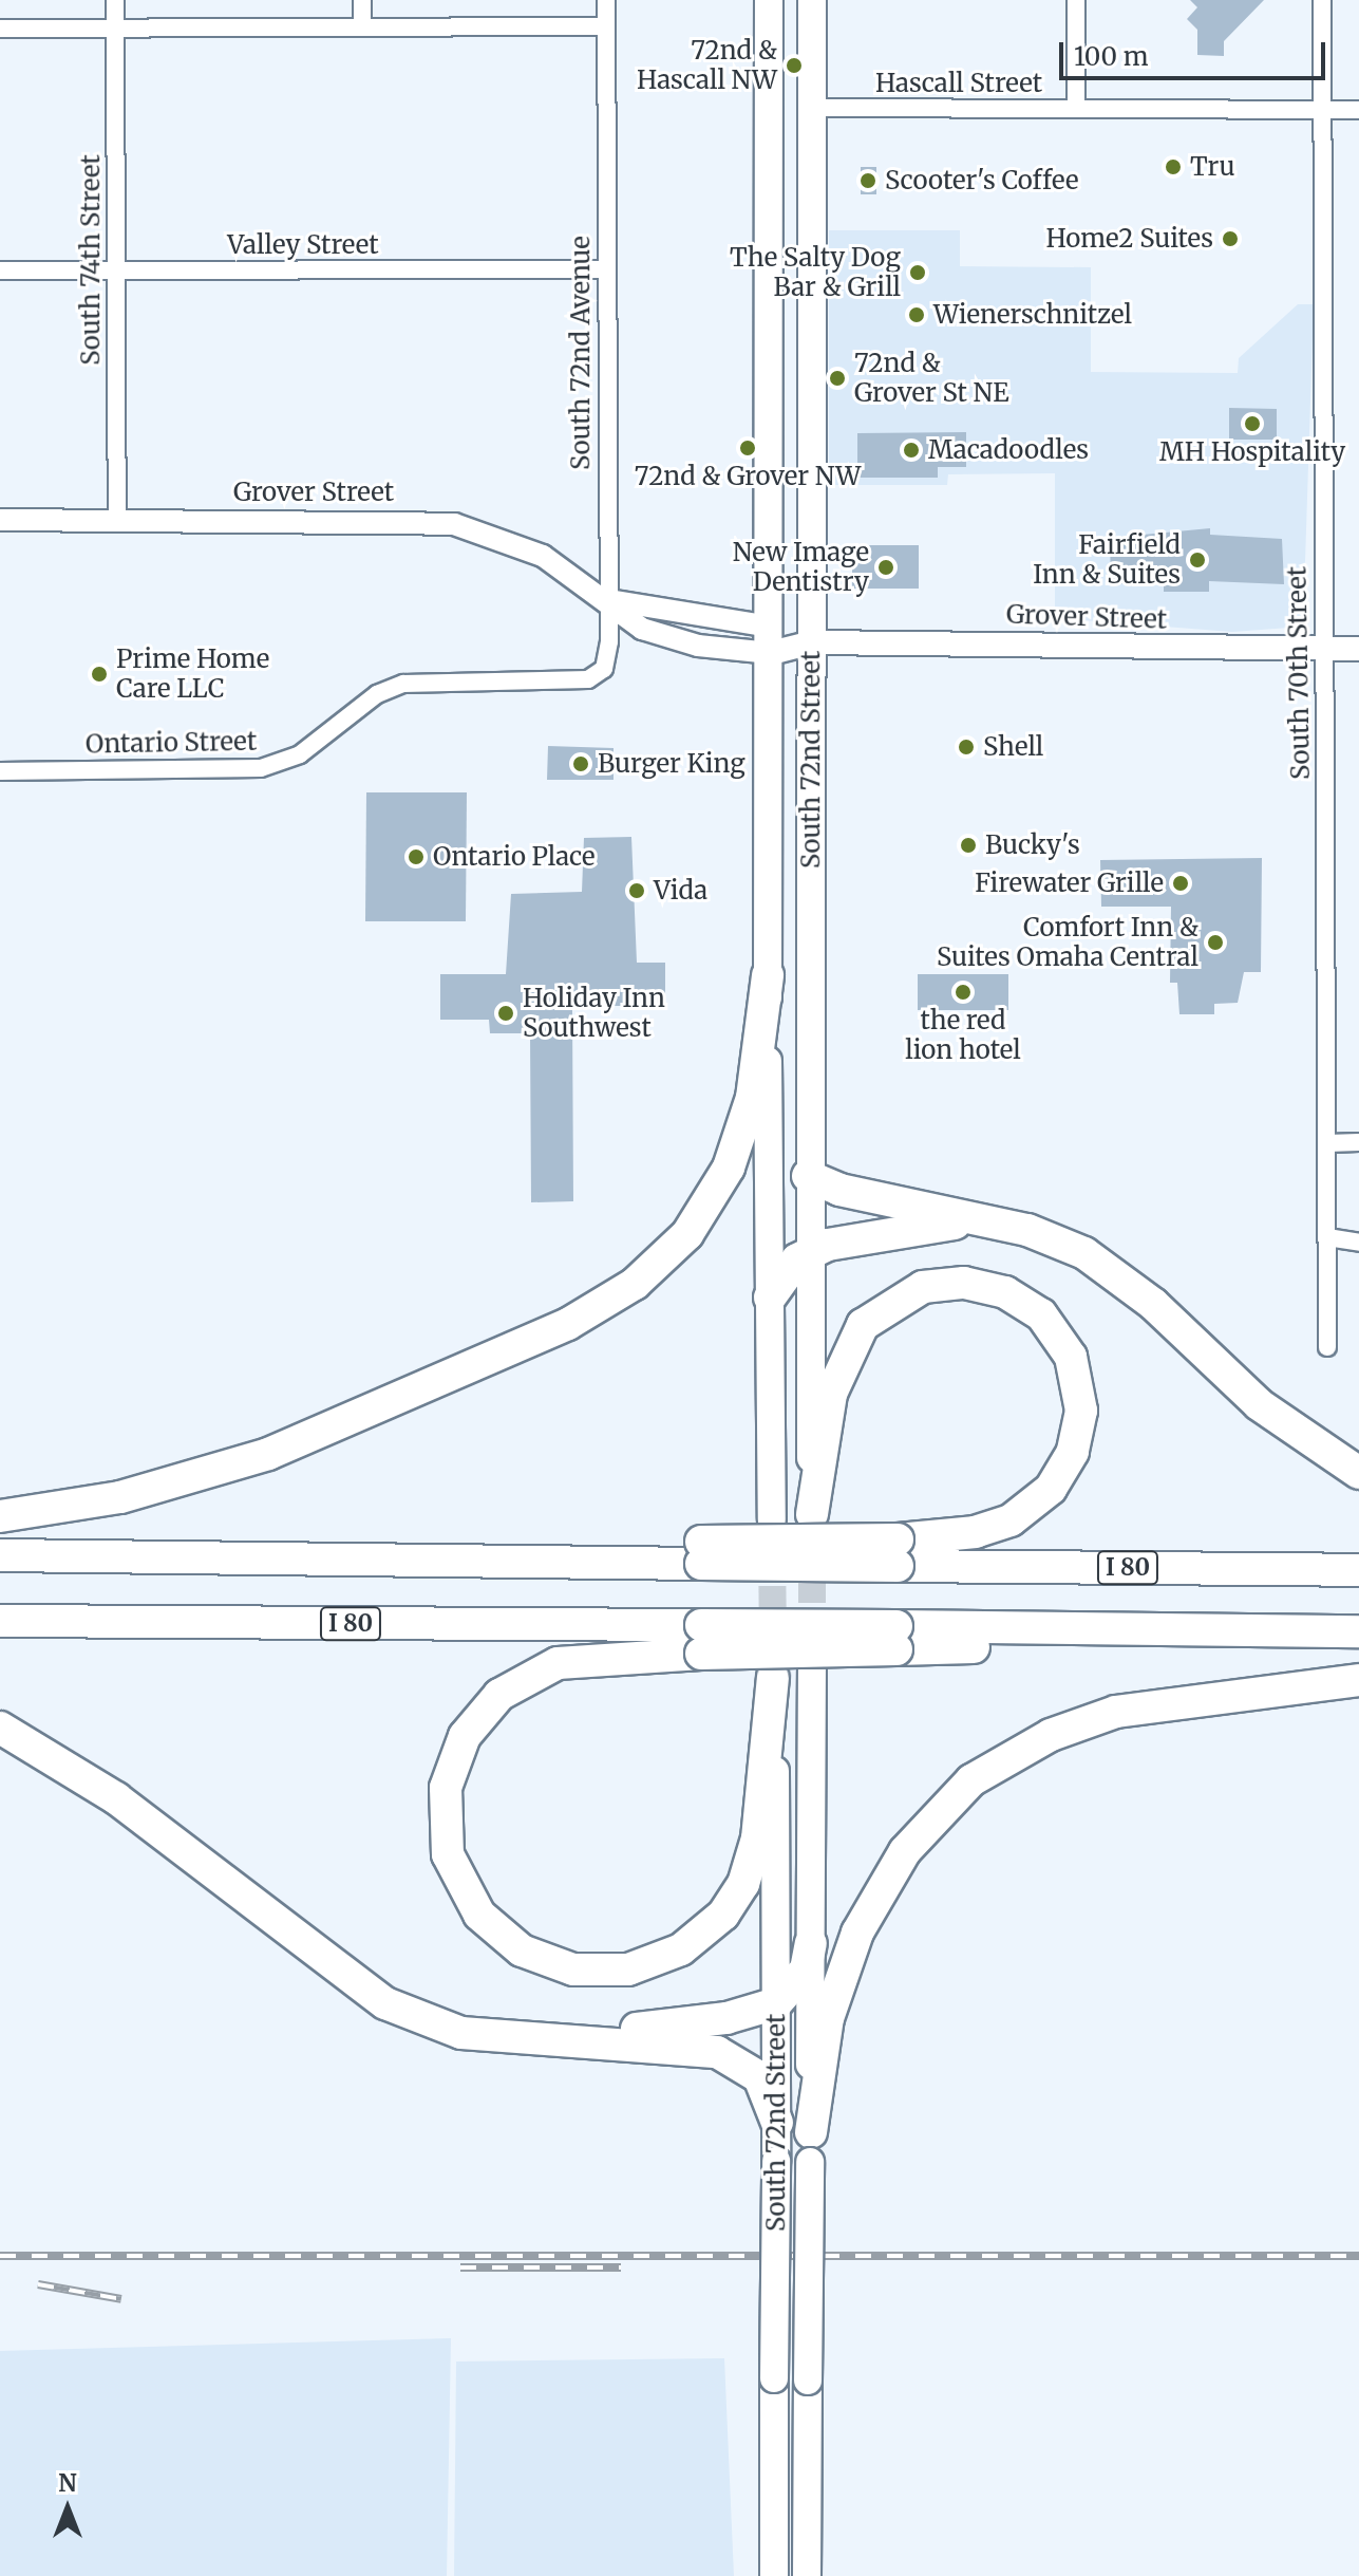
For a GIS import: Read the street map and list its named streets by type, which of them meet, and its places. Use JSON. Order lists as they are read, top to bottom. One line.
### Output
{"streets":{"highway":["I 80"],"main road":["Grover Street","South 72nd Street"],"street":["Hascall Street","Valley Street","South 74th Street","South 72nd Avenue","South 70th Street","Ontario Street"]},"crossings":[["Hascall Street","South 70th Street"],["Hascall Street","South 72nd Street"],["Valley Street","South 74th Street"],["Valley Street","South 72nd Avenue"],["South 74th Street","Grover Street"],["South 72nd Avenue","Grover Street"],["South 72nd Avenue","Ontario Street"],["Grover Street","South 70th Street"],["Grover Street","South 72nd Street"]],"places":["72nd & Hascall NW","Tru","Scooter's Coffee","Home2 Suites","The Salty Dog Bar & Grill","Wienerschnitzel","72nd & Grover St NE","MH Hospitality","72nd & Grover NW","Macadoodles","Fairfield Inn & Suites","New Image Dentistry","Prime Home Care LLC","Shell","Burger King","Bucky's","Ontario Place","Firewater Grille","Vida","Comfort Inn & Suites Omaha Central","the red lion hotel","Holiday Inn Southwest"],"scale_bar":"100 m","north":"top"}
